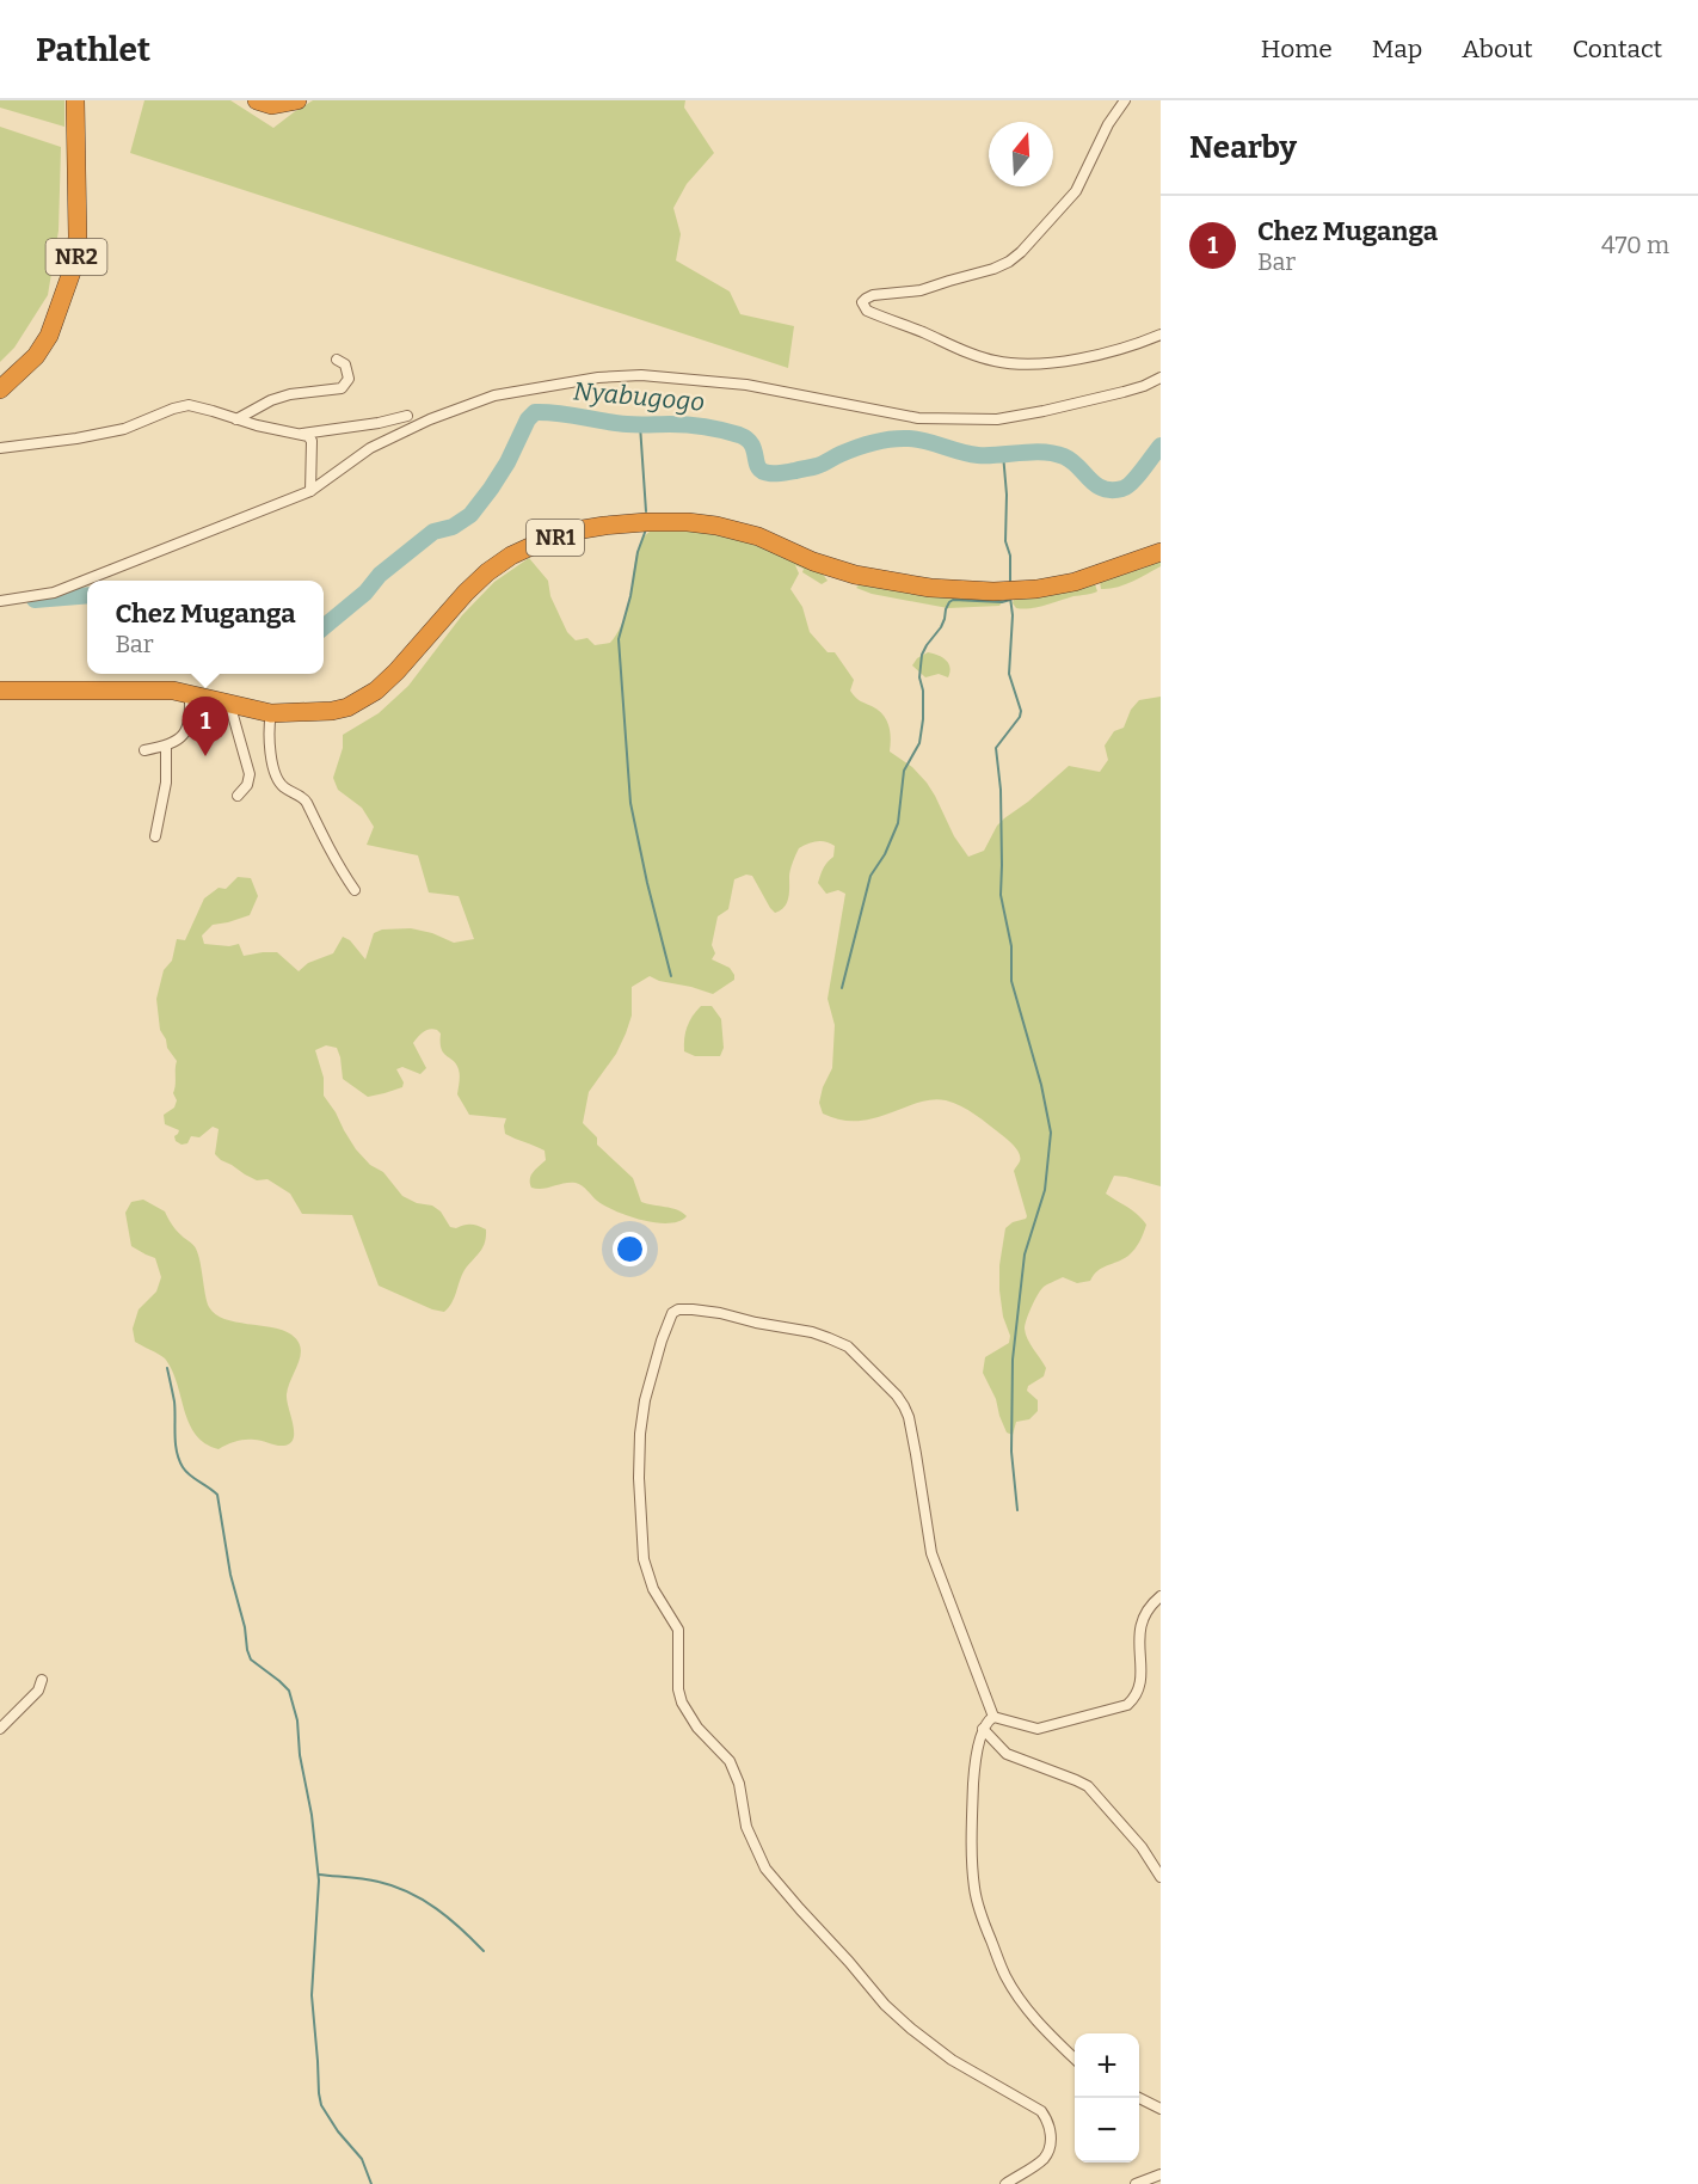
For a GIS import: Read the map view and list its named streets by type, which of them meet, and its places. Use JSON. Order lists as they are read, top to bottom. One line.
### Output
{"streets":{"highway":["NR2","NR1"]},"water":["Nyabugogo"],"north":"top","page":{"header":"Pathlet","nav":["Home","Map","About","Contact"],"heading":"Nearby","list":[{"mark":"1","name":"Chez Muganga","note":"Bar","value":"470 m"}],"popup":["Chez Muganga","Bar"],"pins":"1","map_buttons":["+","−"]}}
